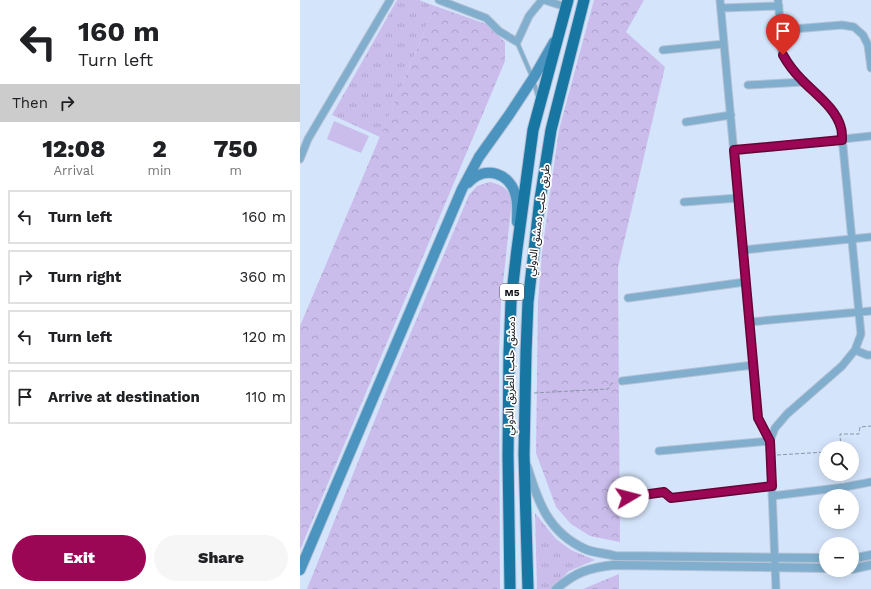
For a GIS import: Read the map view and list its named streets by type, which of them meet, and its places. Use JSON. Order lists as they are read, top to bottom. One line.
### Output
{"streets":{"highway":["طريق حلب دمشق الدولي","M5","دمشق حلب الطريق الدولي"]},"page":{"turn":["160 m","Turn left"],"then":"Then","eta":["12:08","Arrival","2","min","750","m"],"list":[{"name":"Turn left","value":"160 m"},{"name":"Turn right","value":"360 m"},{"name":"Turn left","value":"120 m"},{"name":"Arrive at destination","value":"110 m"}],"map_buttons":["+","−"],"buttons":["Exit","Share"]}}
